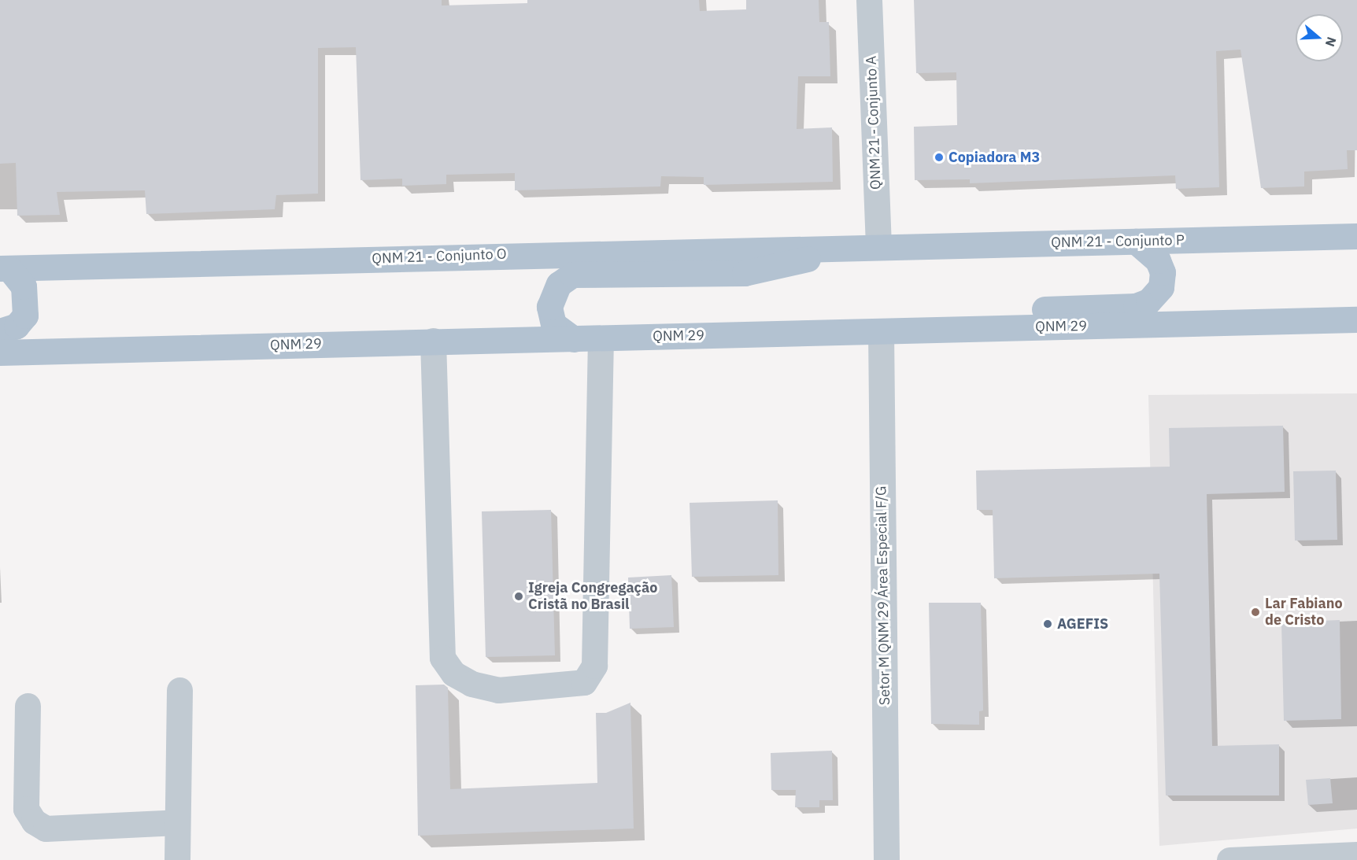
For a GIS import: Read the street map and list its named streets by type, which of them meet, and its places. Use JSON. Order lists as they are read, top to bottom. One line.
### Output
{"streets":{"main road":["QNM 21 - Conjunto P","QNM 21 - Conjunto O","QNM 29"],"street":["QNM 21 - Conjunto A","Setor M QNM 29 Área Especial F/G"]},"crossings":[["QNM 21 - Conjunto A","QNM 21 - Conjunto P"],["QNM 21 - Conjunto A","QNM 21 - Conjunto O"],["QNM 21 - Conjunto P","QNM 21 - Conjunto O"],["QNM 29","Setor M QNM 29 Área Especial F/G"]],"places":["Copiadora M3","Igreja Congregação Cristã no Brasil","Lar Fabiano de Cristo","AGEFIS"],"north":"right"}
